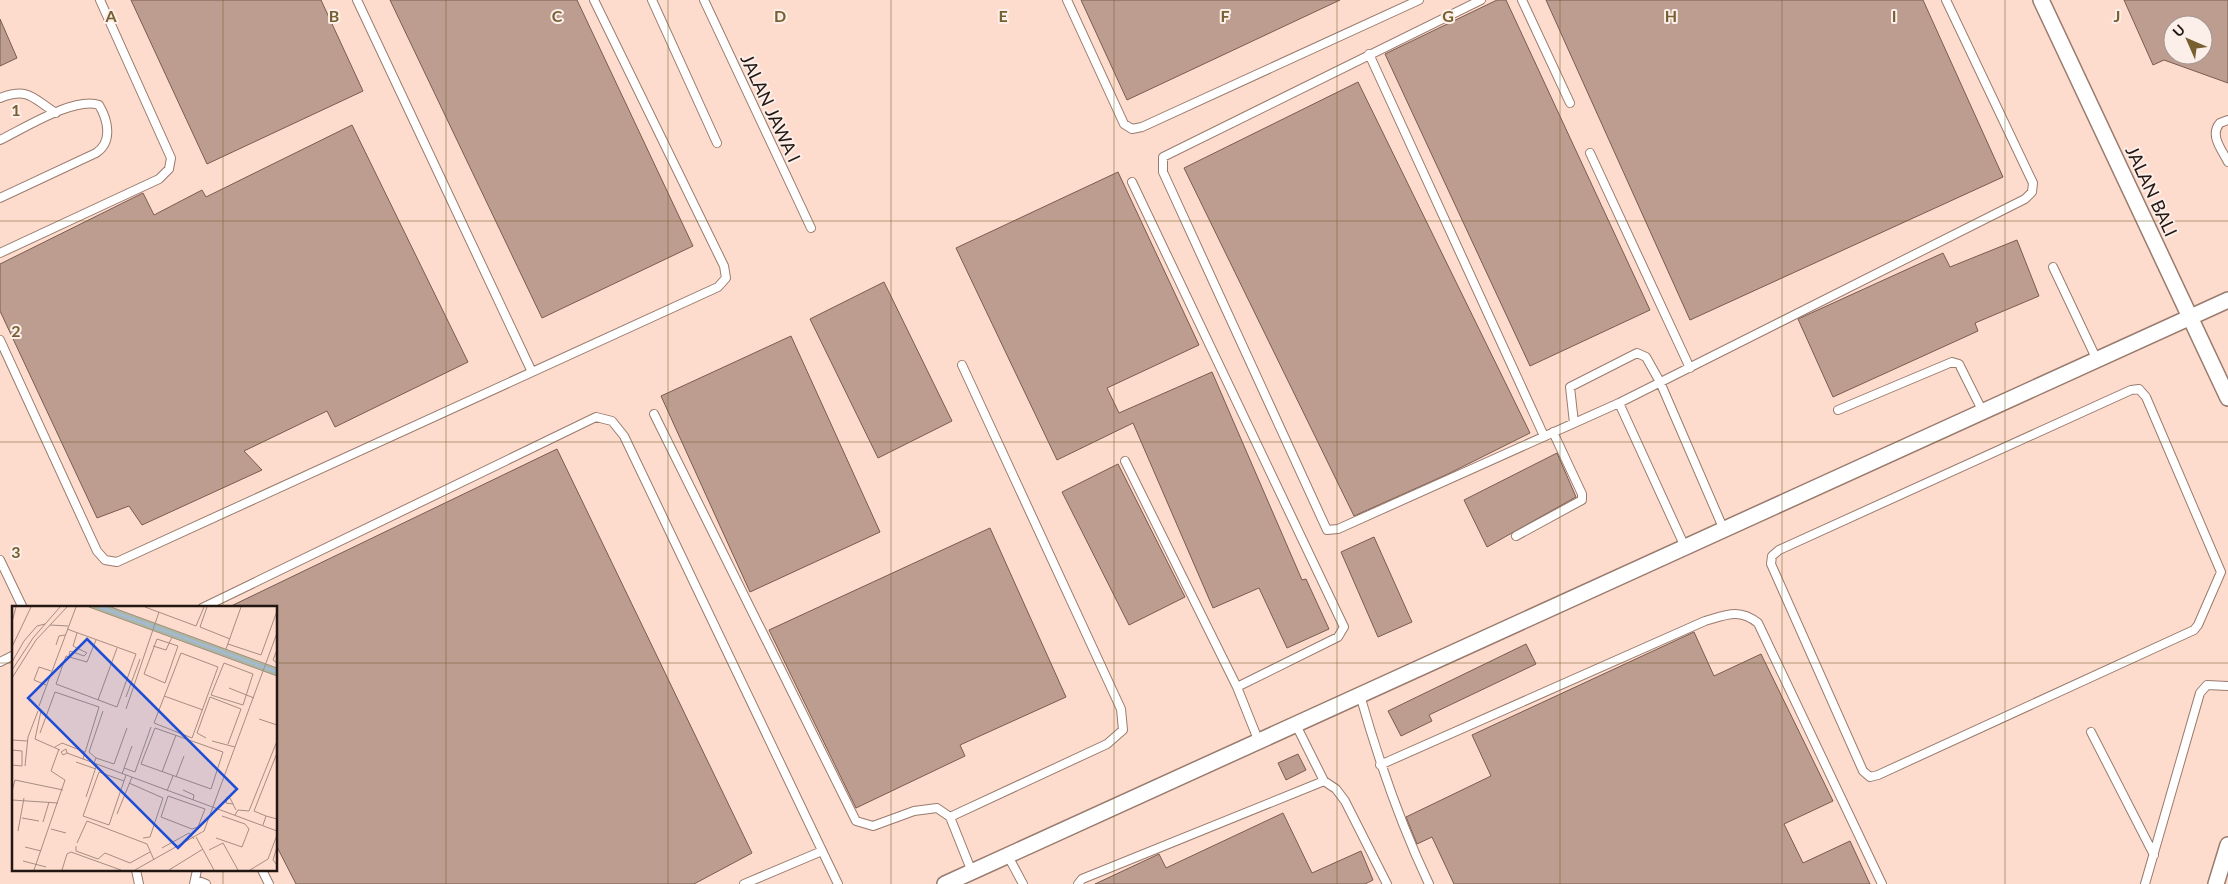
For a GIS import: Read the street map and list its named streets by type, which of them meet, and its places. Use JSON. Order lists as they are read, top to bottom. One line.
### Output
{"streets":{"street":["JALAN BALI"],"lane":["JALAN JAWA I"]},"north":"top left","grid":{"columns":["A","B","C","D","E","F","G","H","I","J"],"rows":["1","2","3"]}}
